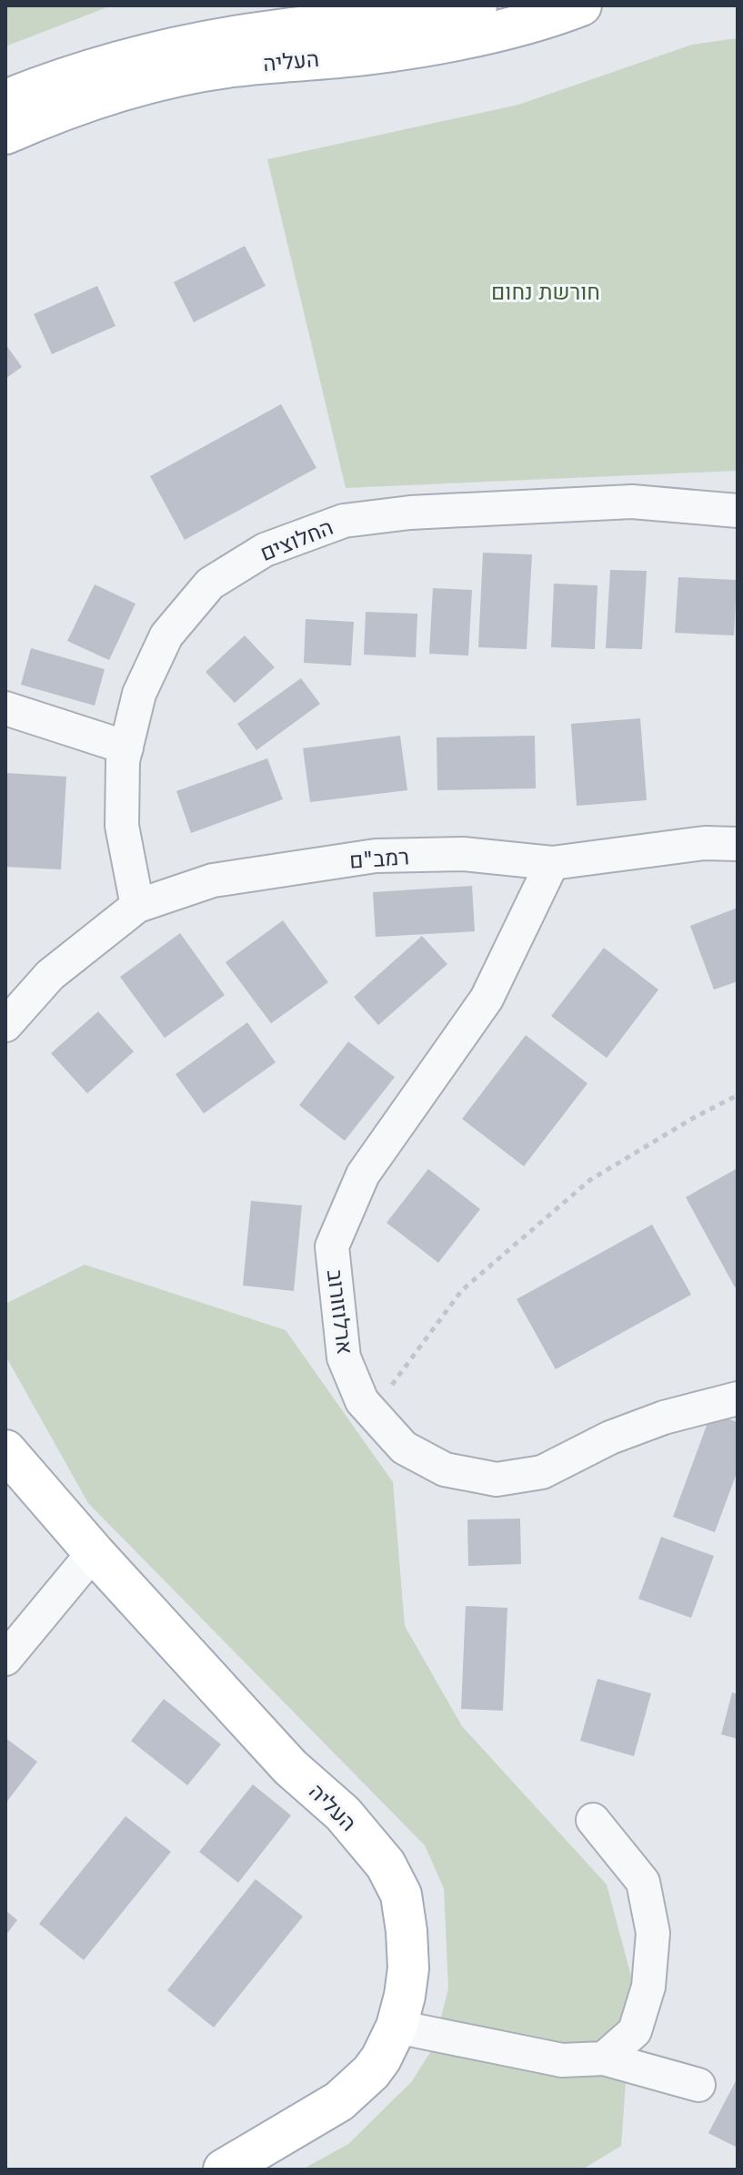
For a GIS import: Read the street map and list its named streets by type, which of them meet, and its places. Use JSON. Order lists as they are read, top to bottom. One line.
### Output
{"streets":{"main road":["העליה"],"street":["החלוצים","רמב\"ם","ארלוזורוב"]},"crossings":[["החלוצים","רמב\"ם"],["רמב\"ם","ארלוזורוב"]],"parks":["חורשת נחום"]}
